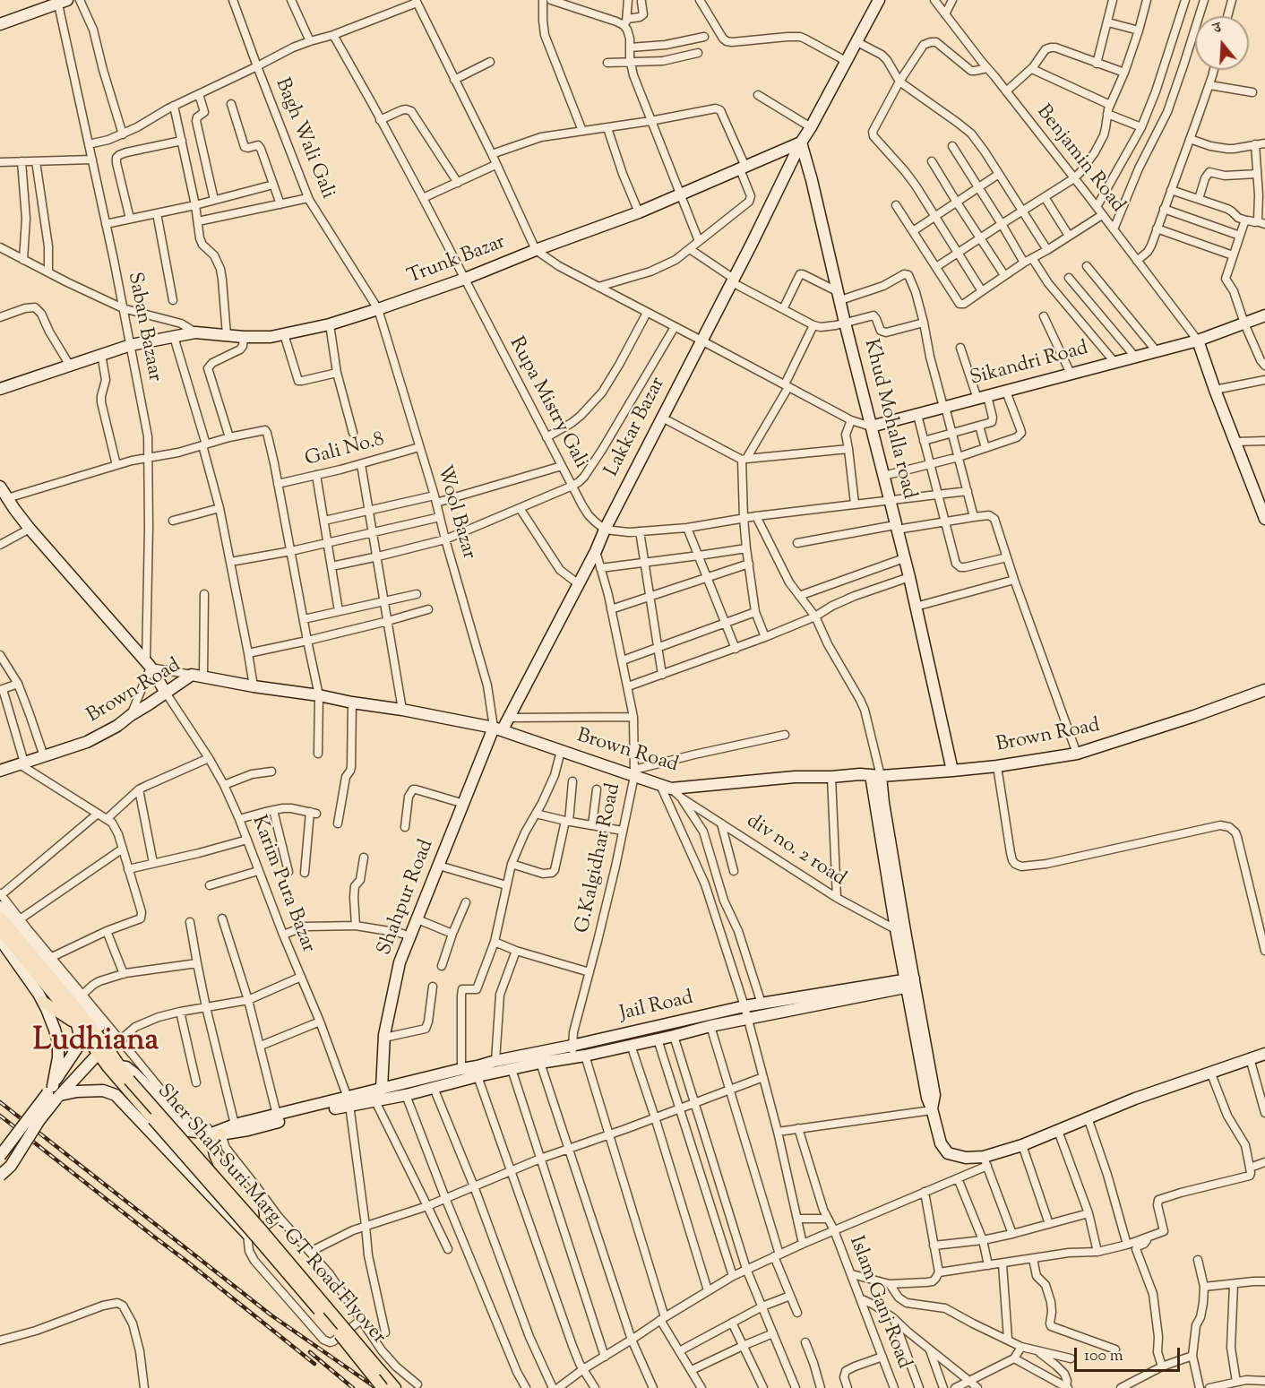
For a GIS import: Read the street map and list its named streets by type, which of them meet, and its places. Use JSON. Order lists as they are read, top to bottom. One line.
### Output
{"streets":{"main road":["Sher Shah Suri Marg - GT Road Flyover"],"street":["Bagh Wali Gali","Benjamin Road","Trunk Bazar","Saban Bazaar","Sikandri Road","Rupa Mistry Gali","Khud Mohalla road","Lakkar Bazar","Gali No.8","Wool Bazar","Brown Road","div no. 2 road","G.Kalgidhar Road","Karim Pura Bazar","Shahpur Road","Jail Road","Islam Ganj Road"]},"crossings":[["Bagh Wali Gali","Trunk Bazar"],["Bagh Wali Gali","Wool Bazar"],["Benjamin Road","Sikandri Road"],["Trunk Bazar","Saban Bazaar"],["Trunk Bazar","Rupa Mistry Gali"],["Trunk Bazar","Khud Mohalla road"],["Trunk Bazar","Lakkar Bazar"],["Trunk Bazar","Wool Bazar"],["Sikandri Road","Khud Mohalla road"],["Rupa Mistry Gali","Lakkar Bazar"],["Khud Mohalla road","Lakkar Bazar"],["Khud Mohalla road","Brown Road"],["Lakkar Bazar","Wool Bazar"],["Lakkar Bazar","Brown Road"],["Lakkar Bazar","G.Kalgidhar Road"],["Lakkar Bazar","Shahpur Road"],["Gali No.8","Wool Bazar"],["Wool Bazar","Brown Road"],["Wool Bazar","Shahpur Road"],["Brown Road","div no. 2 road"],["Brown Road","G.Kalgidhar Road"],["Brown Road","Karim Pura Bazar"],["Brown Road","Shahpur Road"],["G.Kalgidhar Road","Jail Road"],["Karim Pura Bazar","Jail Road"],["Shahpur Road","Jail Road"]],"districts":["Ludhiana"],"scale_bar":"100 m","north":"top"}
